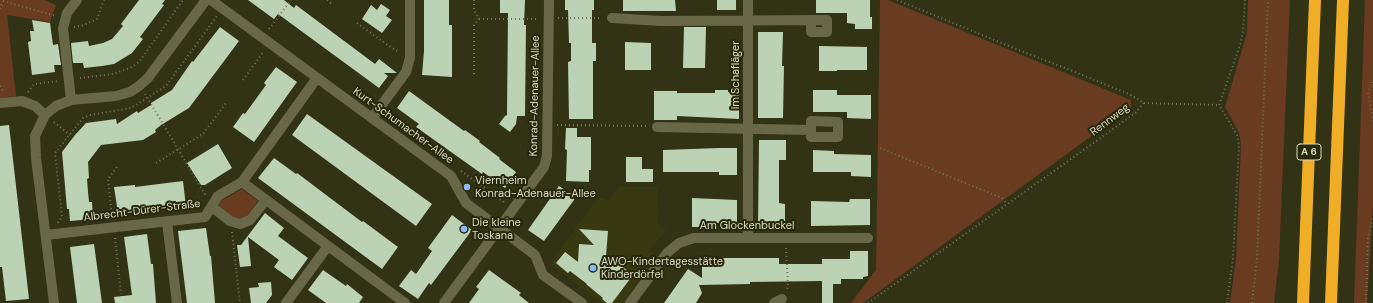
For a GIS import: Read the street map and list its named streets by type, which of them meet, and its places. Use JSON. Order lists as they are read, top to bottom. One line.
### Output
{"streets":{"highway":["A 6"],"street":["Im Schafläger","Konrad-Adenauer-Allee","Kurt-Schumacher-Allee","Albrecht-Dürer-Straße","Am Glockenbuckel"],"path":["Rennweg"]},"crossings":[["Im Schafläger","Am Glockenbuckel"],["Konrad-Adenauer-Allee","Kurt-Schumacher-Allee"],["Kurt-Schumacher-Allee","Albrecht-Dürer-Straße"]],"places":["Viernheim Konrad-Adenauer-Allee","Die kleine Toskana","AWO-Kindertagesstätte Kinderdörfel"]}
